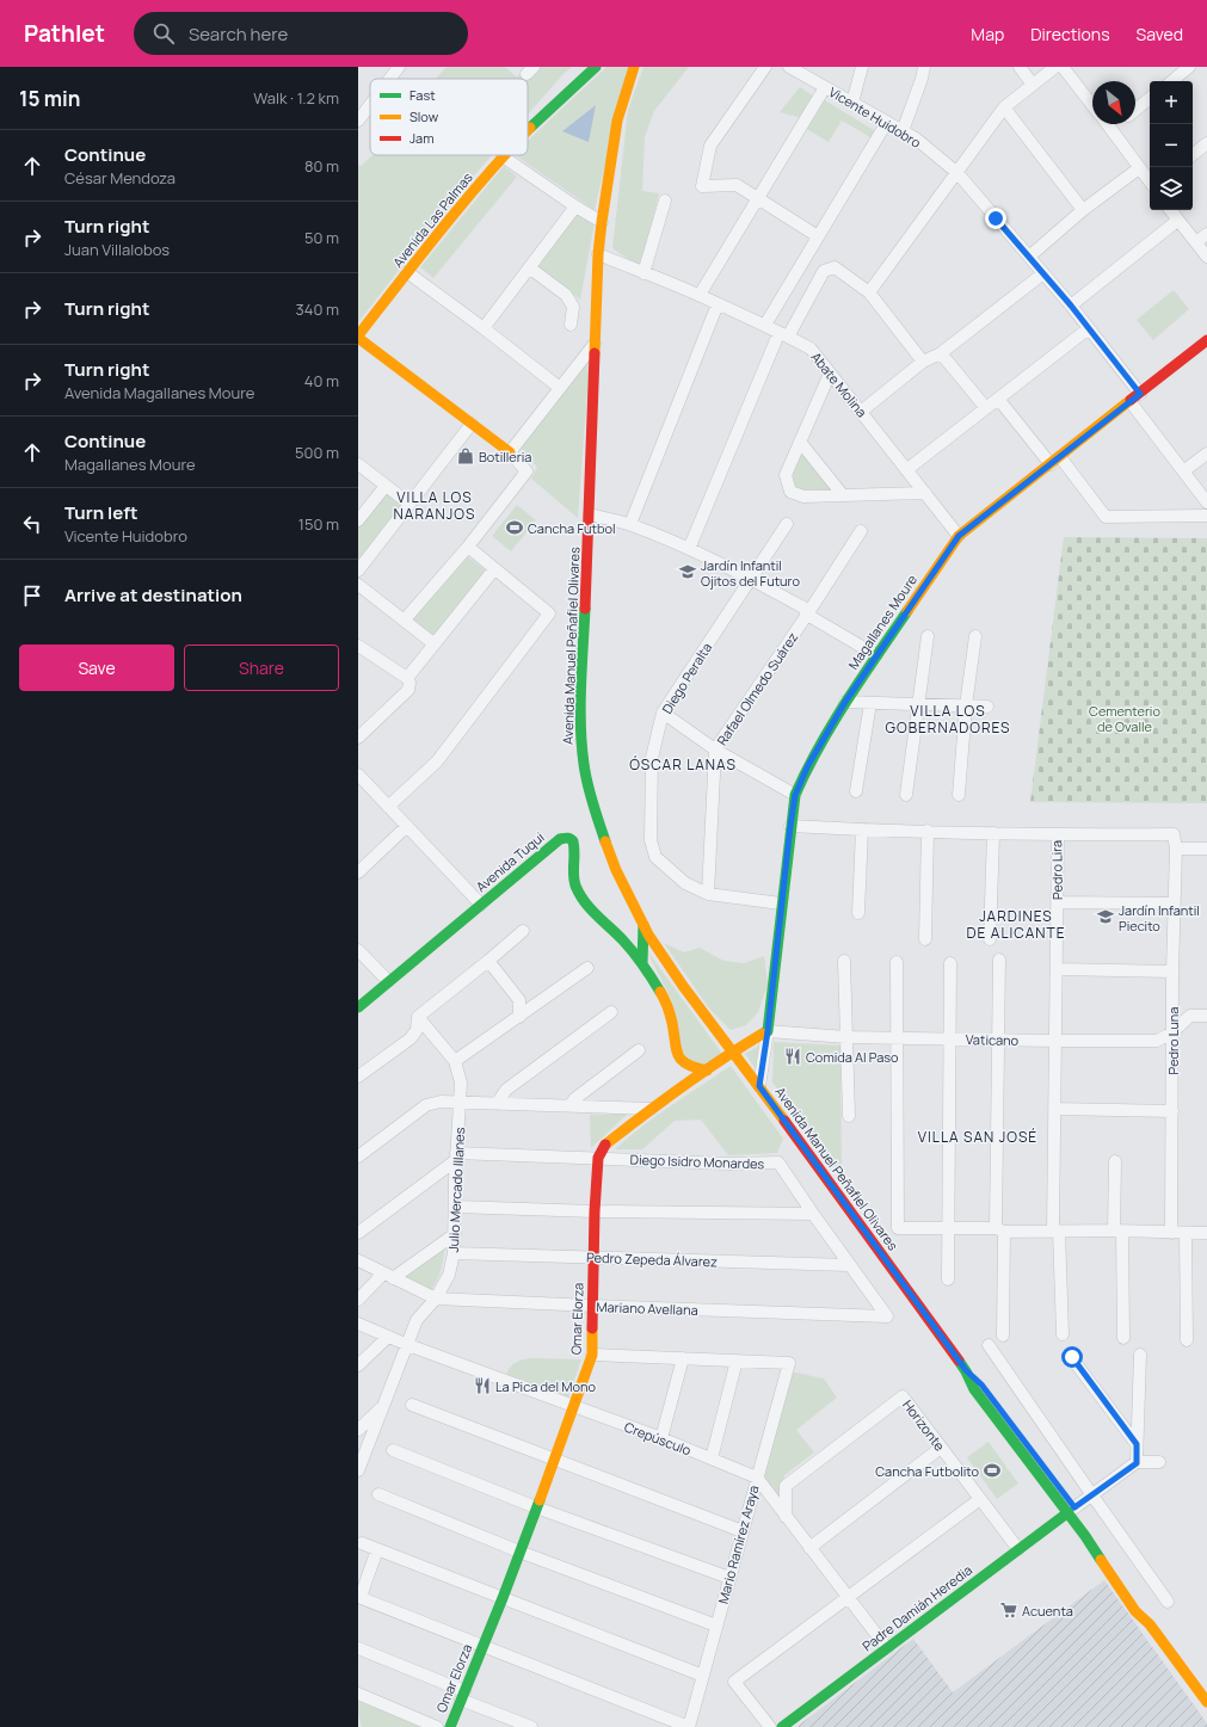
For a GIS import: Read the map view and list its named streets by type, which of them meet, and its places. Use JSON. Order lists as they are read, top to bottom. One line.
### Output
{"streets":{"street":["Vicente Huidobro","Avenida Las Palmas","Abate Molina","Magallanes Moure","Avenida Manuel Peñafiel Olivares","Diego Peralta","Rafael Olmedo Suárez","Avenida Tuqui","Pedro Lira","Vaticano","Pedro Luna","Diego Isidro Monardes","Julio Mercado Illanes","Pedro Zepeda Álvarez","Mariano Avellana","Omar Elorza","Horizonte","Crepúsculo","Mario Ramírez Araya","Padre Damián Heredia"]},"crossings":[["Vicente Huidobro","Magallanes Moure"],["Abate Molina","Magallanes Moure"],["Abate Molina","Avenida Manuel Peñafiel Olivares"],["Magallanes Moure","Diego Peralta"],["Magallanes Moure","Pedro Lira"],["Magallanes Moure","Vaticano"],["Avenida Manuel Peñafiel Olivares","Padre Damián Heredia"],["Diego Peralta","Rafael Olmedo Suárez"],["Pedro Lira","Vaticano"],["Vaticano","Pedro Luna"],["Diego Isidro Monardes","Julio Mercado Illanes"],["Diego Isidro Monardes","Pedro Zepeda Álvarez"],["Diego Isidro Monardes","Mariano Avellana"],["Diego Isidro Monardes","Omar Elorza"],["Julio Mercado Illanes","Pedro Zepeda Álvarez"],["Julio Mercado Illanes","Mariano Avellana"],["Julio Mercado Illanes","Crepúsculo"],["Pedro Zepeda Álvarez","Omar Elorza"],["Mariano Avellana","Omar Elorza"],["Omar Elorza","Crepúsculo"],["Horizonte","Padre Damián Heredia"],["Crepúsculo","Mario Ramírez Araya"]],"districts":["VILLA LOS NARANJOS","VILLA LOS GOBERNADORES","ÓSCAR LANAS","JARDINES DE ALICANTE","VILLA SAN JOSÉ"],"parks":["Cementerio de Ovalle"],"places":{"shop":["Botilleria"],"sports":["Cancha Futbol","Cancha Futbolito"],"school or university":["Jardín Infantil Ojitos del Futuro","Jardín Infantil Piecito"],"restaurant":["Comida Al Paso","La Pica del Mono"],"supermarket":["Acuenta"]},"legend":["Fast","Slow","Jam"],"north":"bottom right","page":{"header":"Pathlet","search":"Search here","nav":["Map","Directions","Saved"],"heading":["15 min","Walk · 1.2 km"],"map_buttons":["+","−"],"list":[["Continue","César Mendoza","80 m"],["Turn right","Juan Villalobos","50 m"],["Turn right","340 m"],["Turn right","Avenida Magallanes Moure","40 m"],["Continue","Magallanes Moure","500 m"],["Turn left","Vicente Huidobro","150 m"],"Arrive at destination"],"buttons":["Save","Share"]}}
